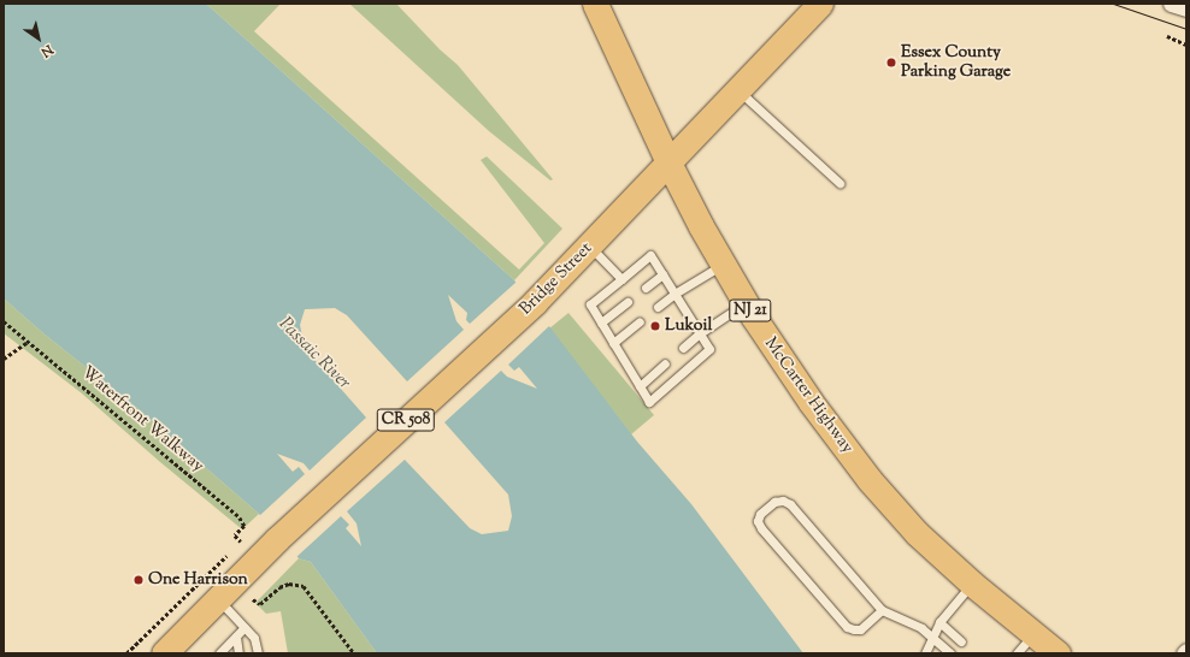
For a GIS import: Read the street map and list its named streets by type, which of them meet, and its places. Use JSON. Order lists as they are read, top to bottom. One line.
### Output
{"streets":{"main road":["Bridge Street","NJ 21","McCarter Highway","CR 508"],"path":["Waterfront Walkway"]},"crossings":[["Bridge Street","McCarter Highway"],["Bridge Street","CR 508"]],"water":["Passaic River"],"places":["Essex County Parking Garage","Lukoil","One Harrison"],"north":"bottom right"}
